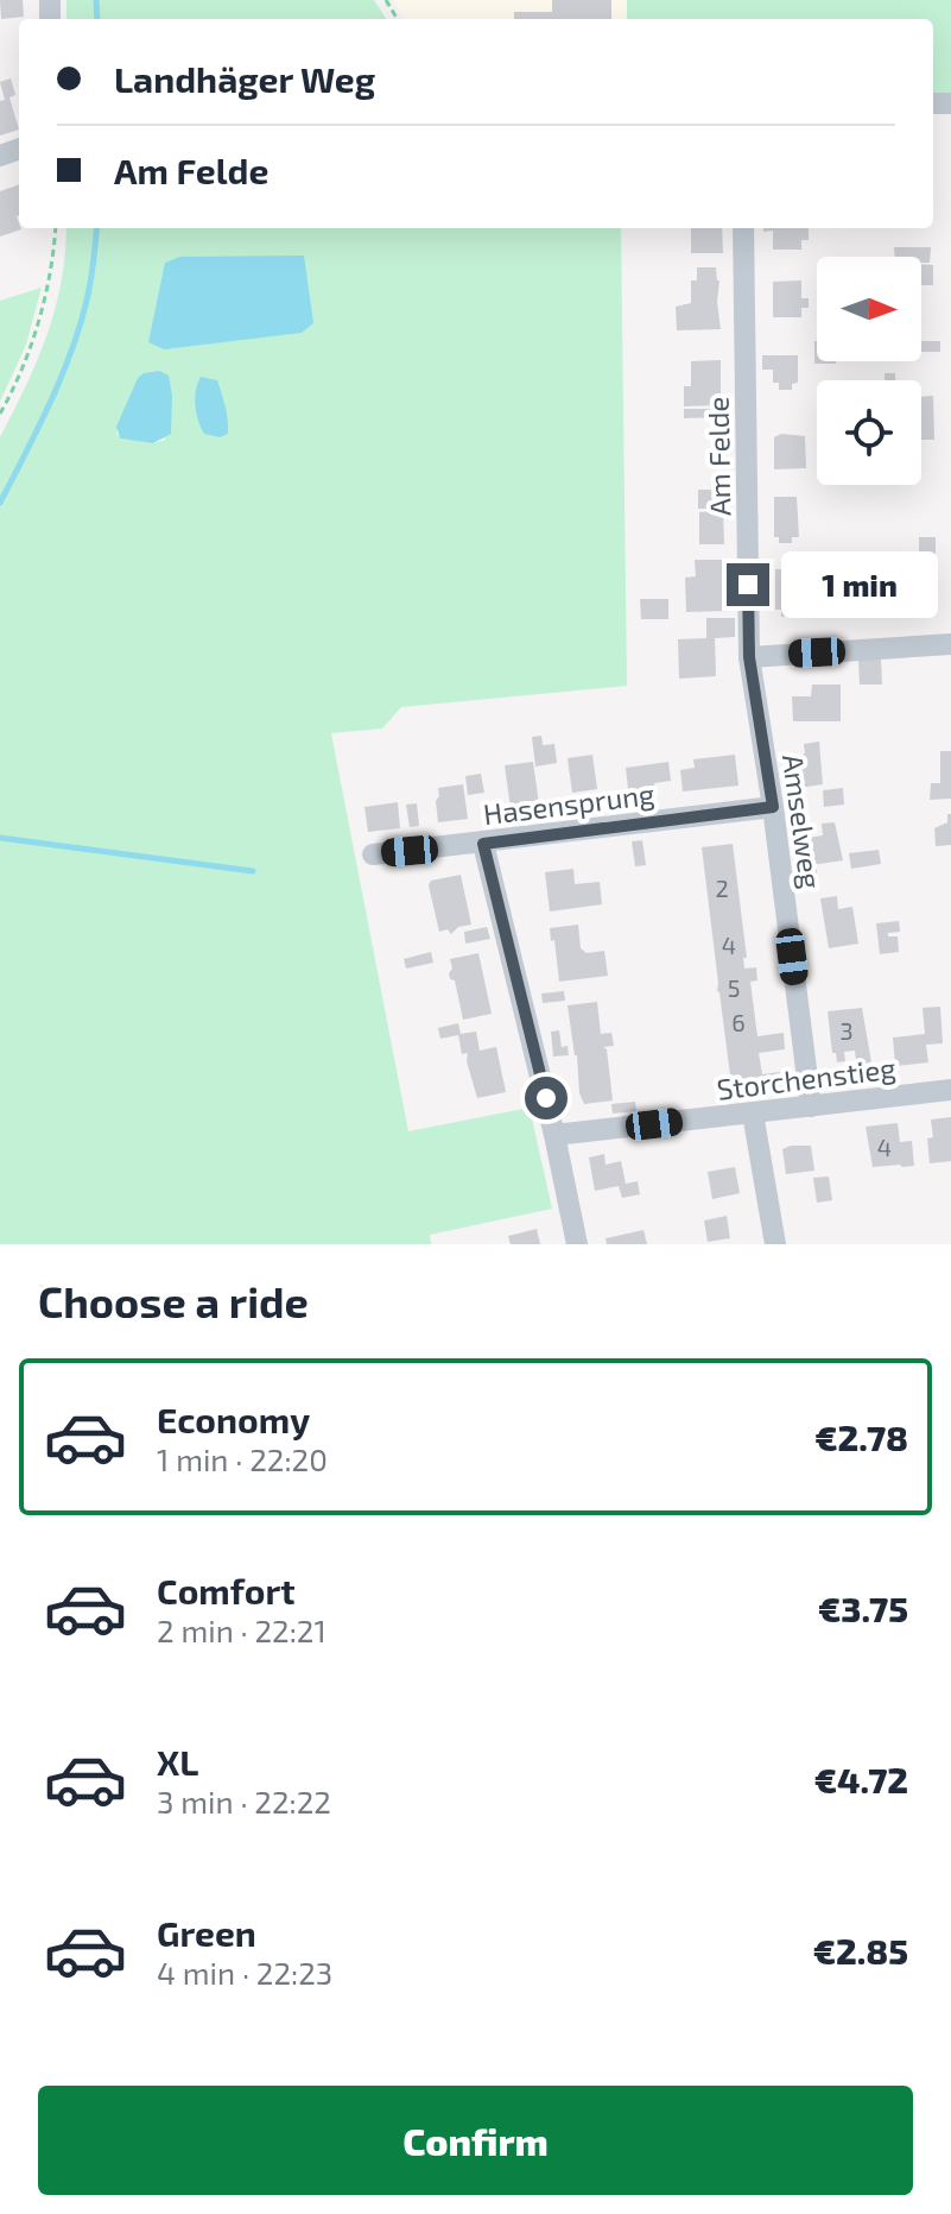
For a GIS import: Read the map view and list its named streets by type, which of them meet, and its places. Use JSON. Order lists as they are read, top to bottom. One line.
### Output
{"streets":{"street":["Am Felde","Hasensprung","Amselweg","Storchenstieg"]},"crossings":[["Am Felde","Amselweg"],["Hasensprung","Amselweg"],["Amselweg","Storchenstieg"]],"house_numbers":["2","4","5","6","3","4"],"north":"right","page":{"banner":["Landhäger Weg","Am Felde"],"bubble":"1 min","heading":"Choose a ride","list":[{"name":"Economy","note":"1 min · 22:20","value":"€2.78"},{"name":"Comfort","note":"2 min · 22:21","value":"€3.75"},{"name":"XL","note":"3 min · 22:22","value":"€4.72"},{"name":"Green","note":"4 min · 22:23","value":"€2.85"}],"buttons":"Confirm"}}
